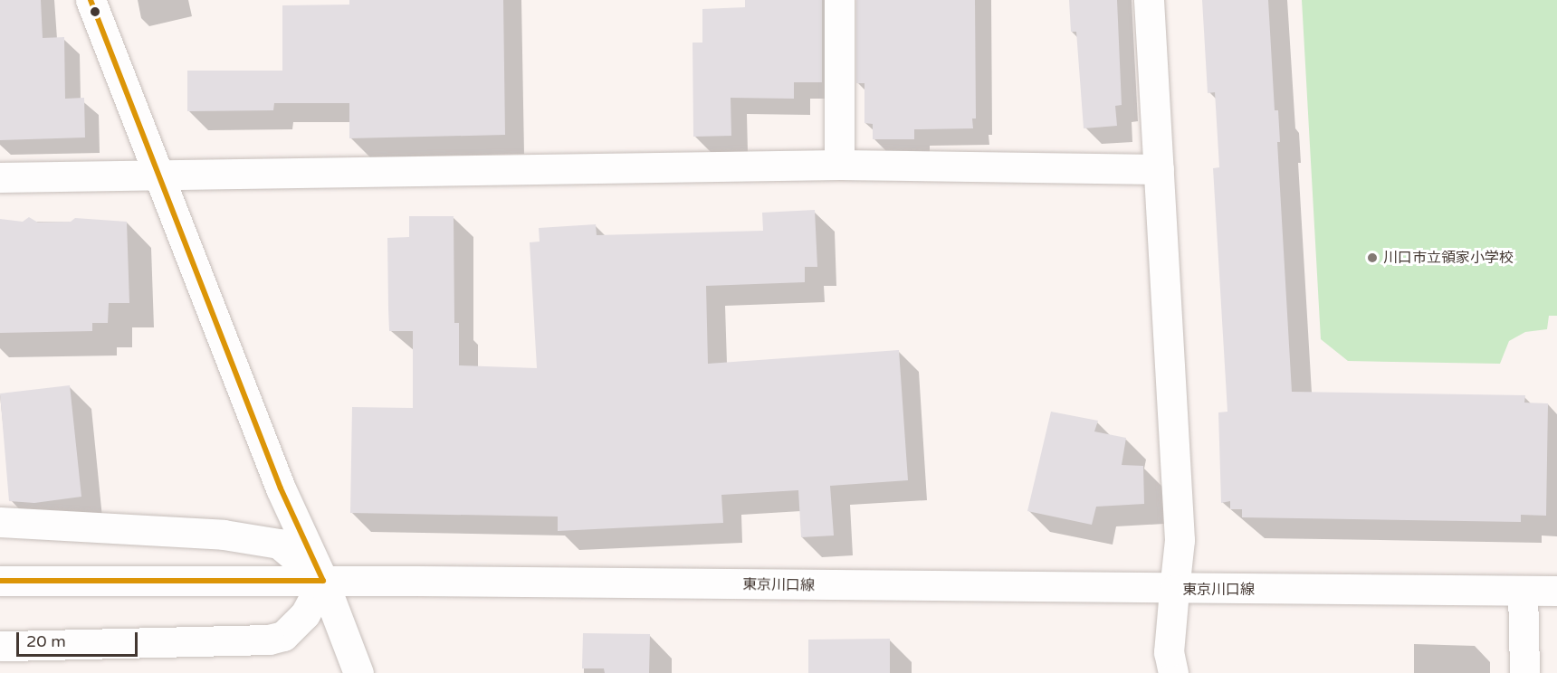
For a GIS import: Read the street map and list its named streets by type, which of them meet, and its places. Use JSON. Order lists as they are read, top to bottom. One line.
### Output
{"streets":{"street":["東京川口線"]},"places":["川口市立領家小学校"],"scale_bar":"20 m"}
